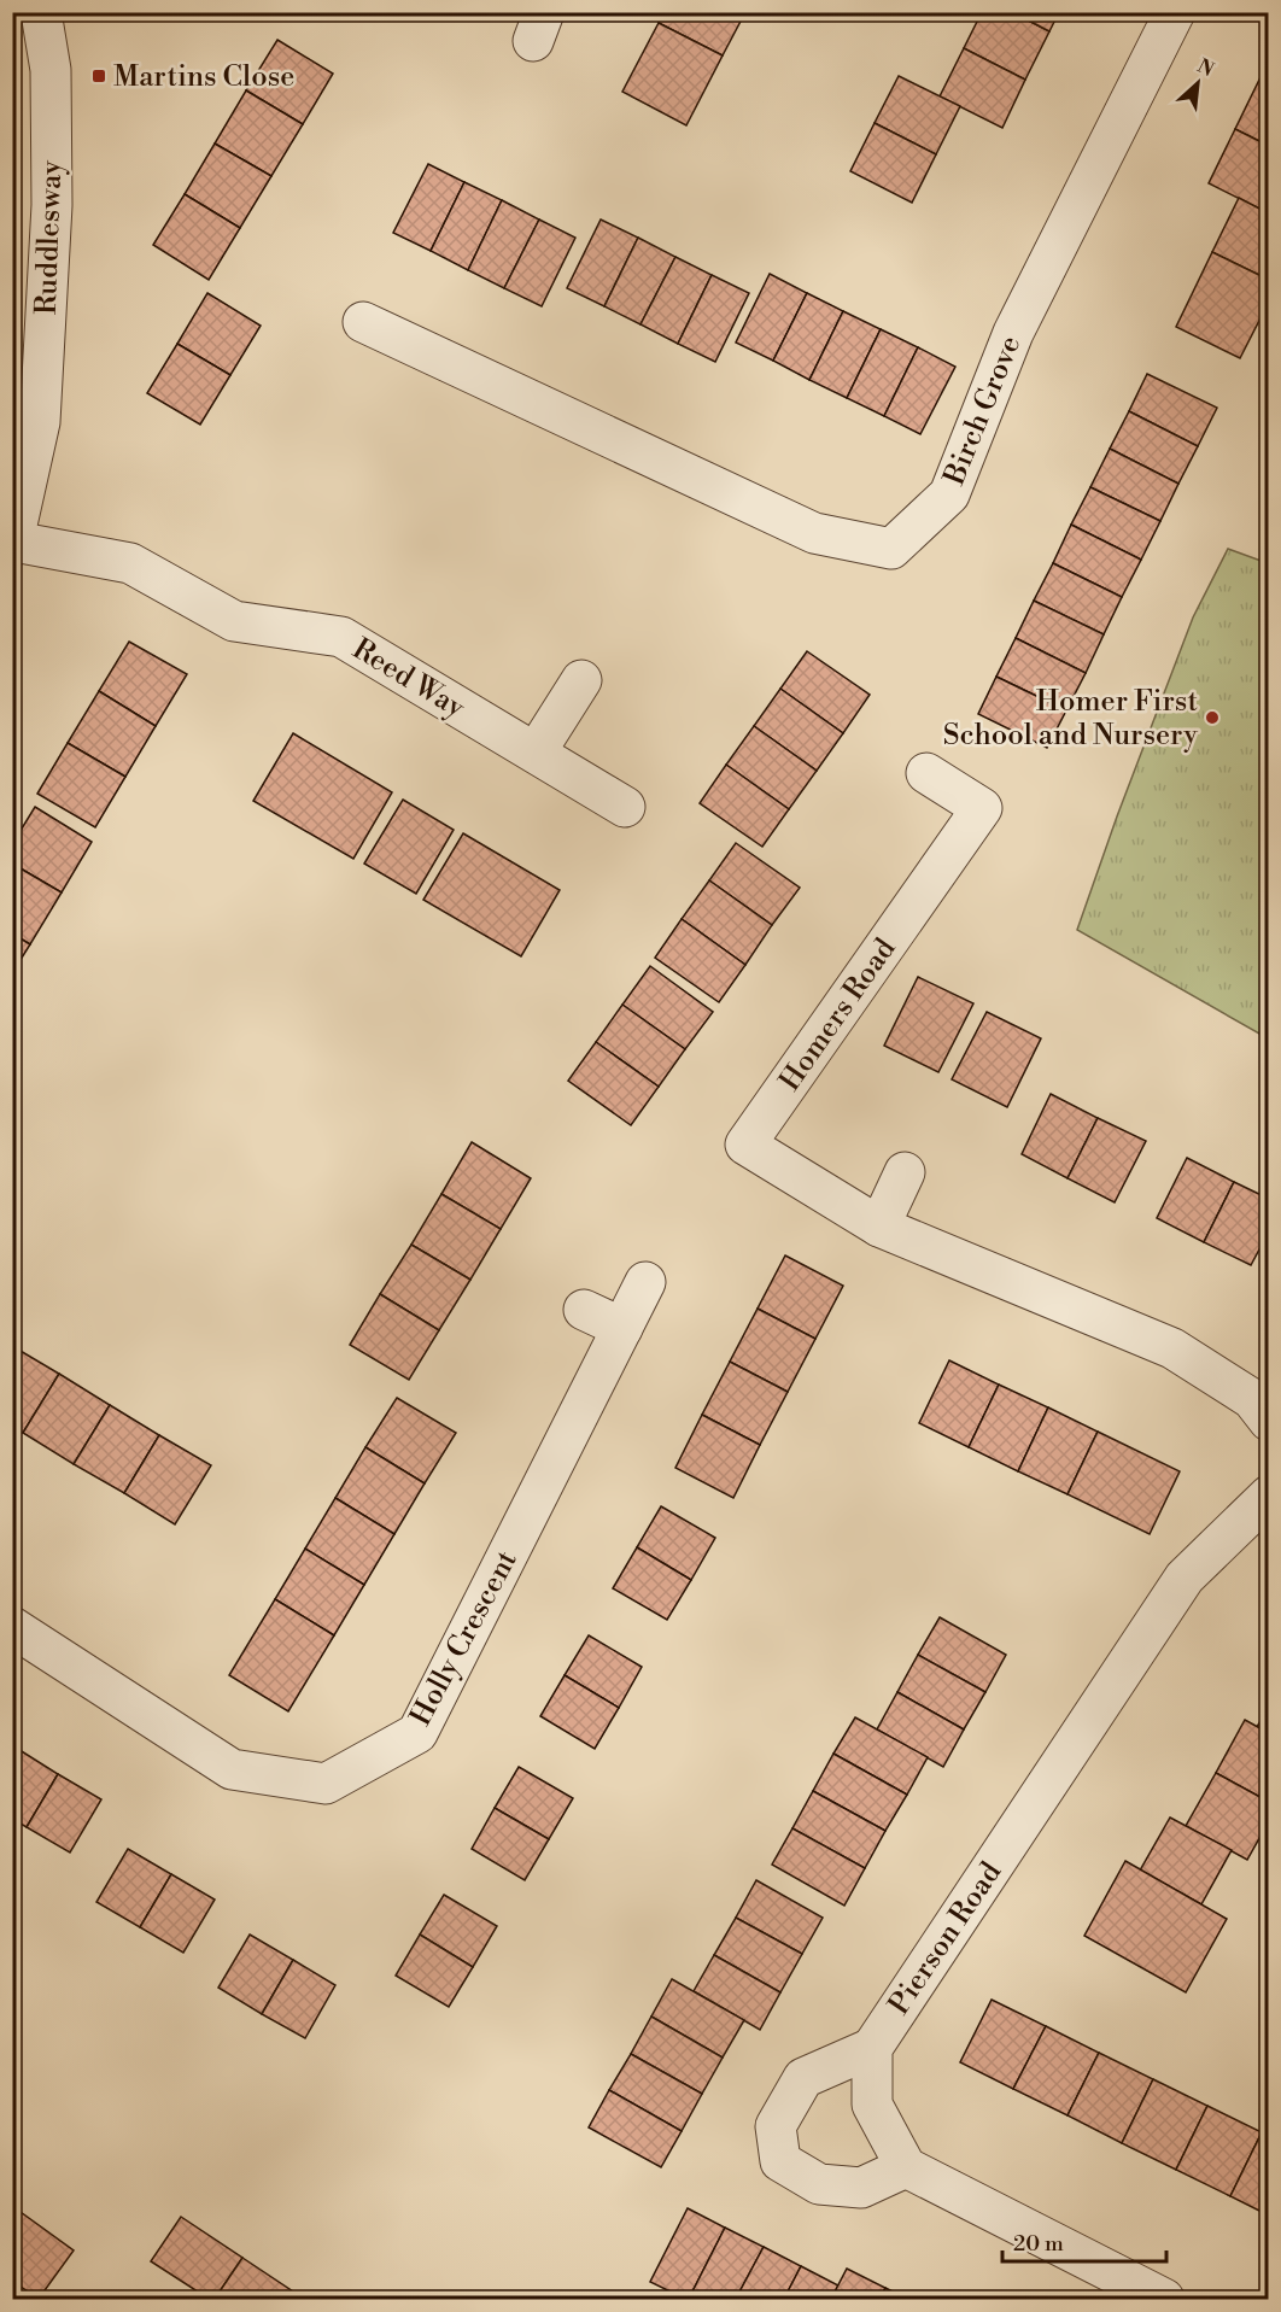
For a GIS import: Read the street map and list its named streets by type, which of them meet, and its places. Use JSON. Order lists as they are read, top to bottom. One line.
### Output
{"streets":{"street":["Ruddlesway","Birch Grove","Reed Way","Homers Road","Holly Crescent","Pierson Road"]},"crossings":[["Ruddlesway","Reed Way"]],"places":{"transit":["Martins Close"],"other":["Homer First School and Nursery"]},"scale_bar":"20 m","north":"top right"}
